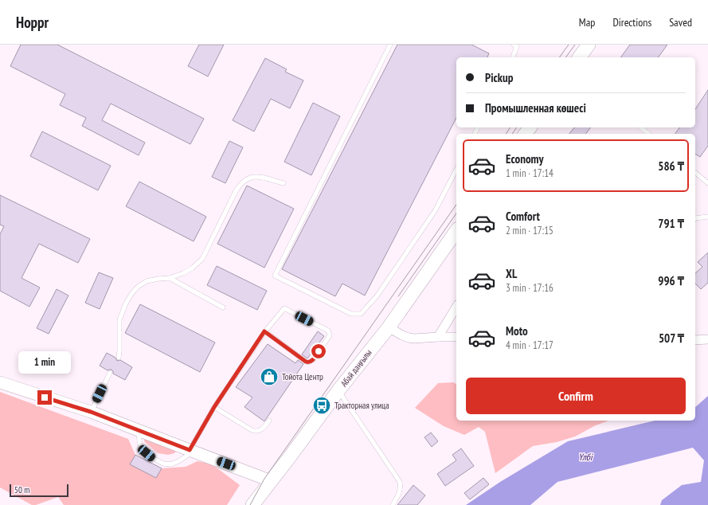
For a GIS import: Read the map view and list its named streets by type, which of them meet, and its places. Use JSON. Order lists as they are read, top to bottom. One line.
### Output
{"streets":{"main road":["Абай даңғылы"]},"water":["Үлбі"],"places":{"shop":["Тойота Центр"],"bus stop":["Тракторная улица"]},"scale_bar":"50 m","page":{"header":"Hoppr","nav":["Map","Directions","Saved"],"banner":["Pickup","Промышленная көшесі"],"list":[{"name":"Economy","note":"1 min · 17:14","value":"586 ₸"},{"name":"Comfort","note":"2 min · 17:15","value":"791 ₸"},{"name":"XL","note":"3 min · 17:16","value":"996 ₸"},{"name":"Moto","note":"4 min · 17:17","value":"507 ₸"}],"bubble":"1 min","buttons":"Confirm","scale":"50 m"}}
